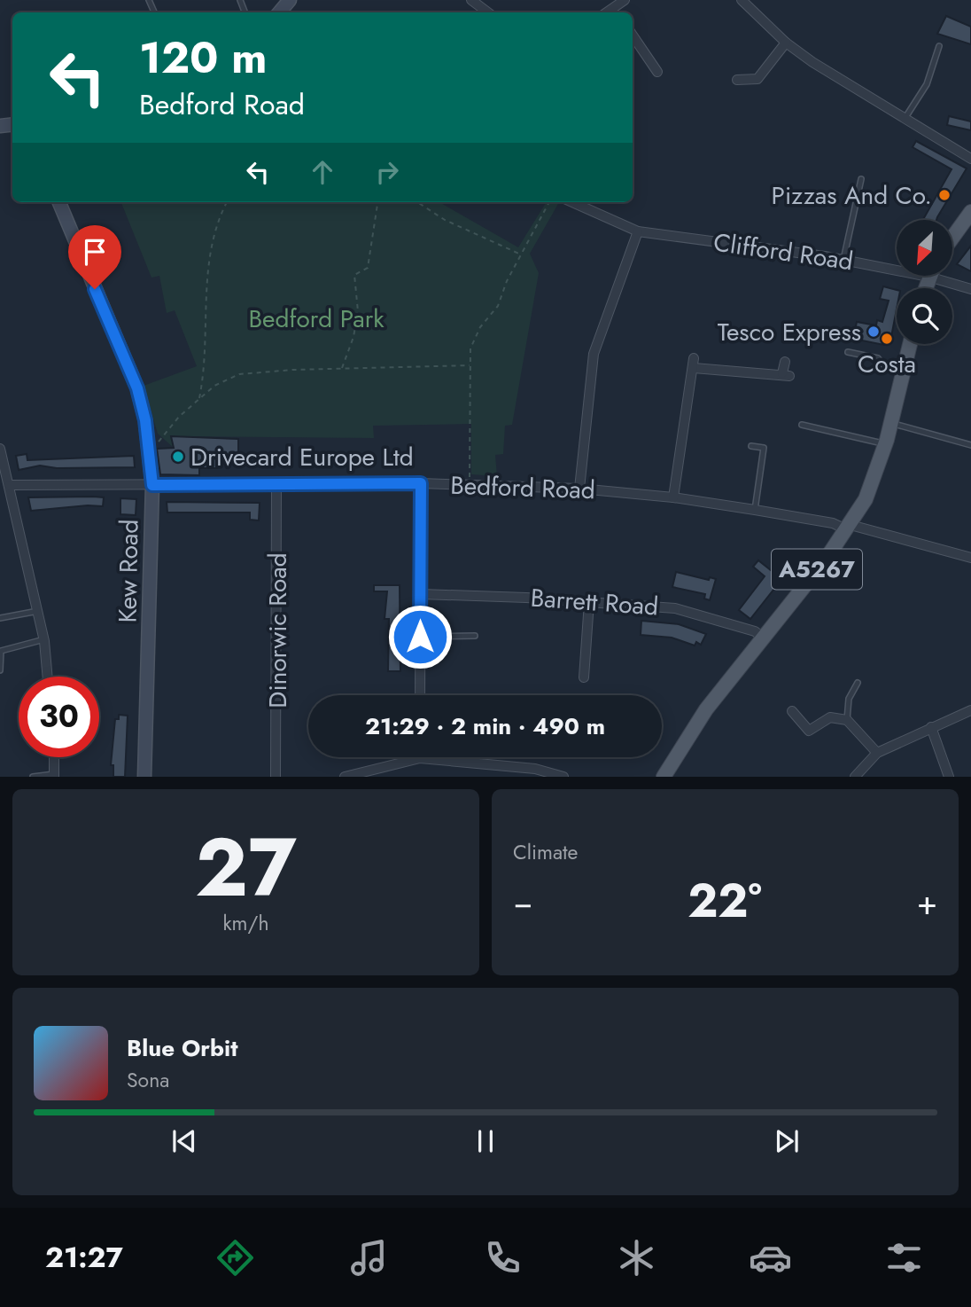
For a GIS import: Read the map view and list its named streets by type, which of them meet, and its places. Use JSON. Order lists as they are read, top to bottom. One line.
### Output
{"streets":{"main road":["A5267","Kew Road"],"street":["Clifford Road","Bedford Road","Barrett Road","Dinorwic Road"]},"crossings":[["Bedford Road","A5267"],["Bedford Road","Kew Road"],["Bedford Road","Dinorwic Road"],["A5267","Barrett Road"]],"parks":["Bedford Park"],"places":["Pizzas And Co.","Tesco Express","Costa","Drivecard Europe Ltd"],"north":"bottom left","page":{"turn":["120 m","Bedford Road"],"limit":"30","trip":"21:29 · 2 min · 490 m","tile":[["27","km/h"],"Climate"],"heat":["−","22°","+"],"song":["Blue Orbit","Sona"],"tabs":"21:27"}}
